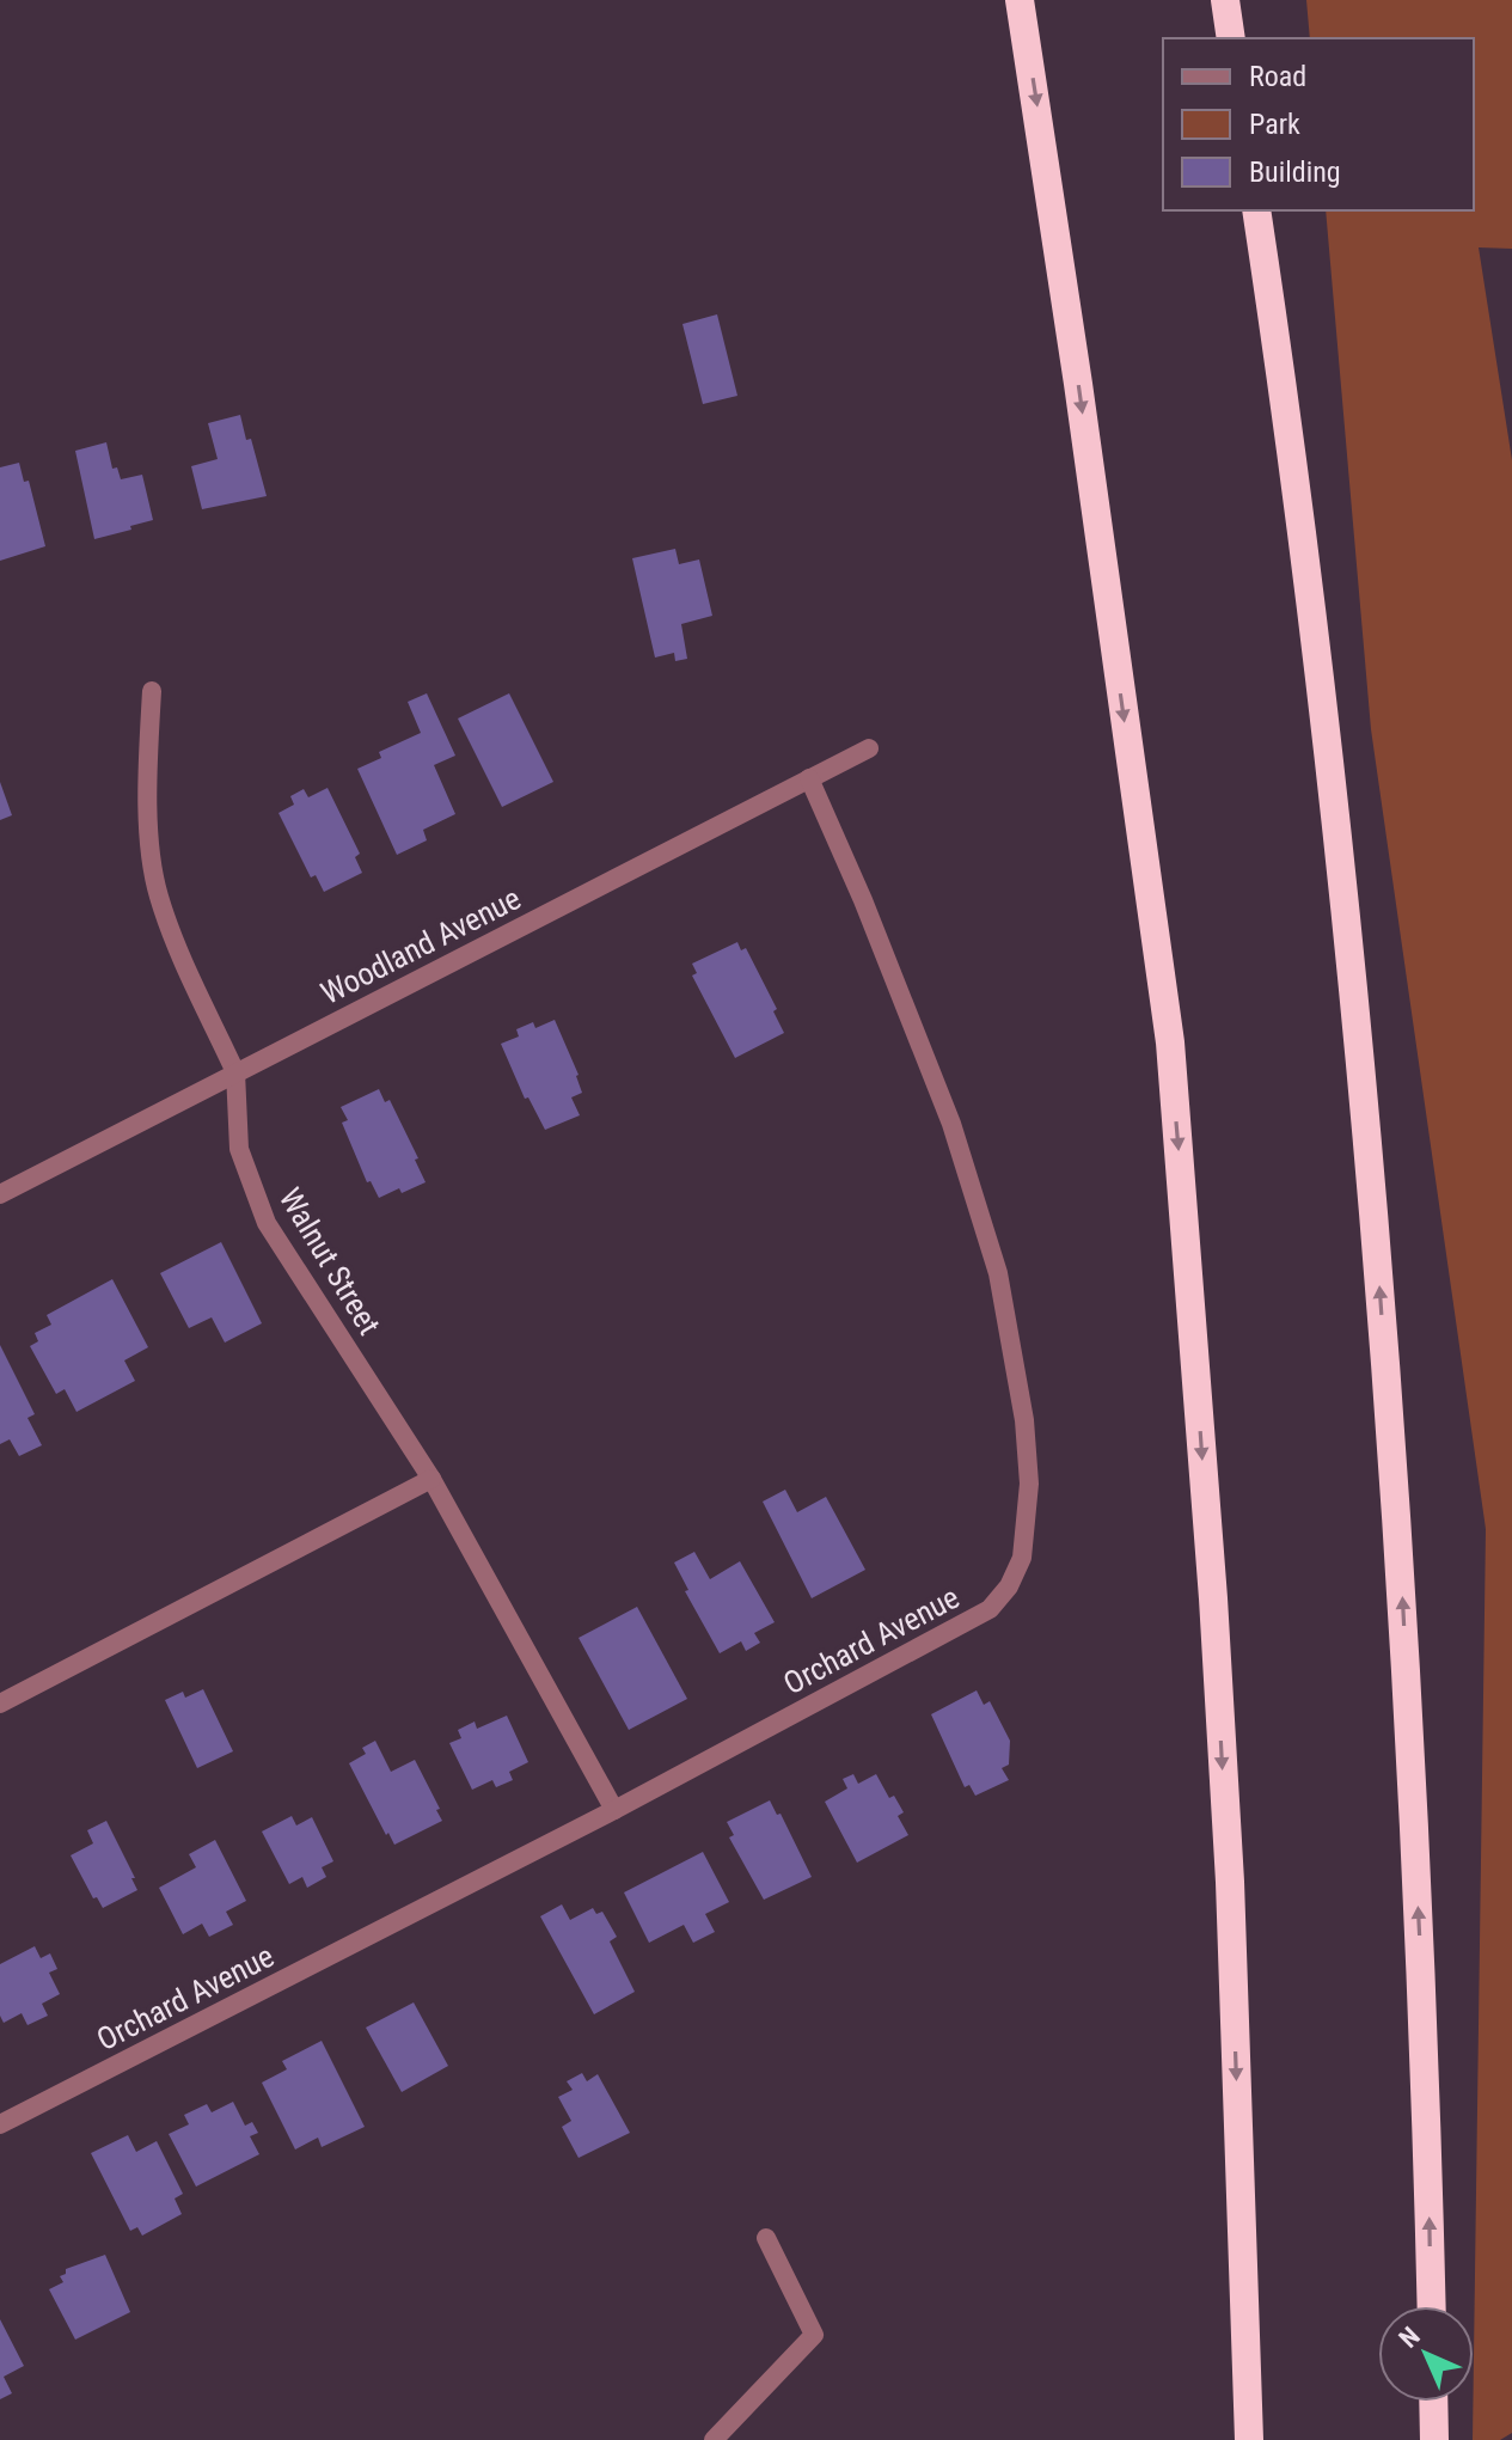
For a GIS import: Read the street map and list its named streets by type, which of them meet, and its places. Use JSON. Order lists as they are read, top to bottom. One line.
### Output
{"streets":{"street":["Woodland Avenue","Walnut Street","Orchard Avenue"]},"crossings":[["Woodland Avenue","Walnut Street"],["Woodland Avenue","Orchard Avenue"],["Walnut Street","Orchard Avenue"]],"legend":["Road","Park","Building"],"north":"top left"}
